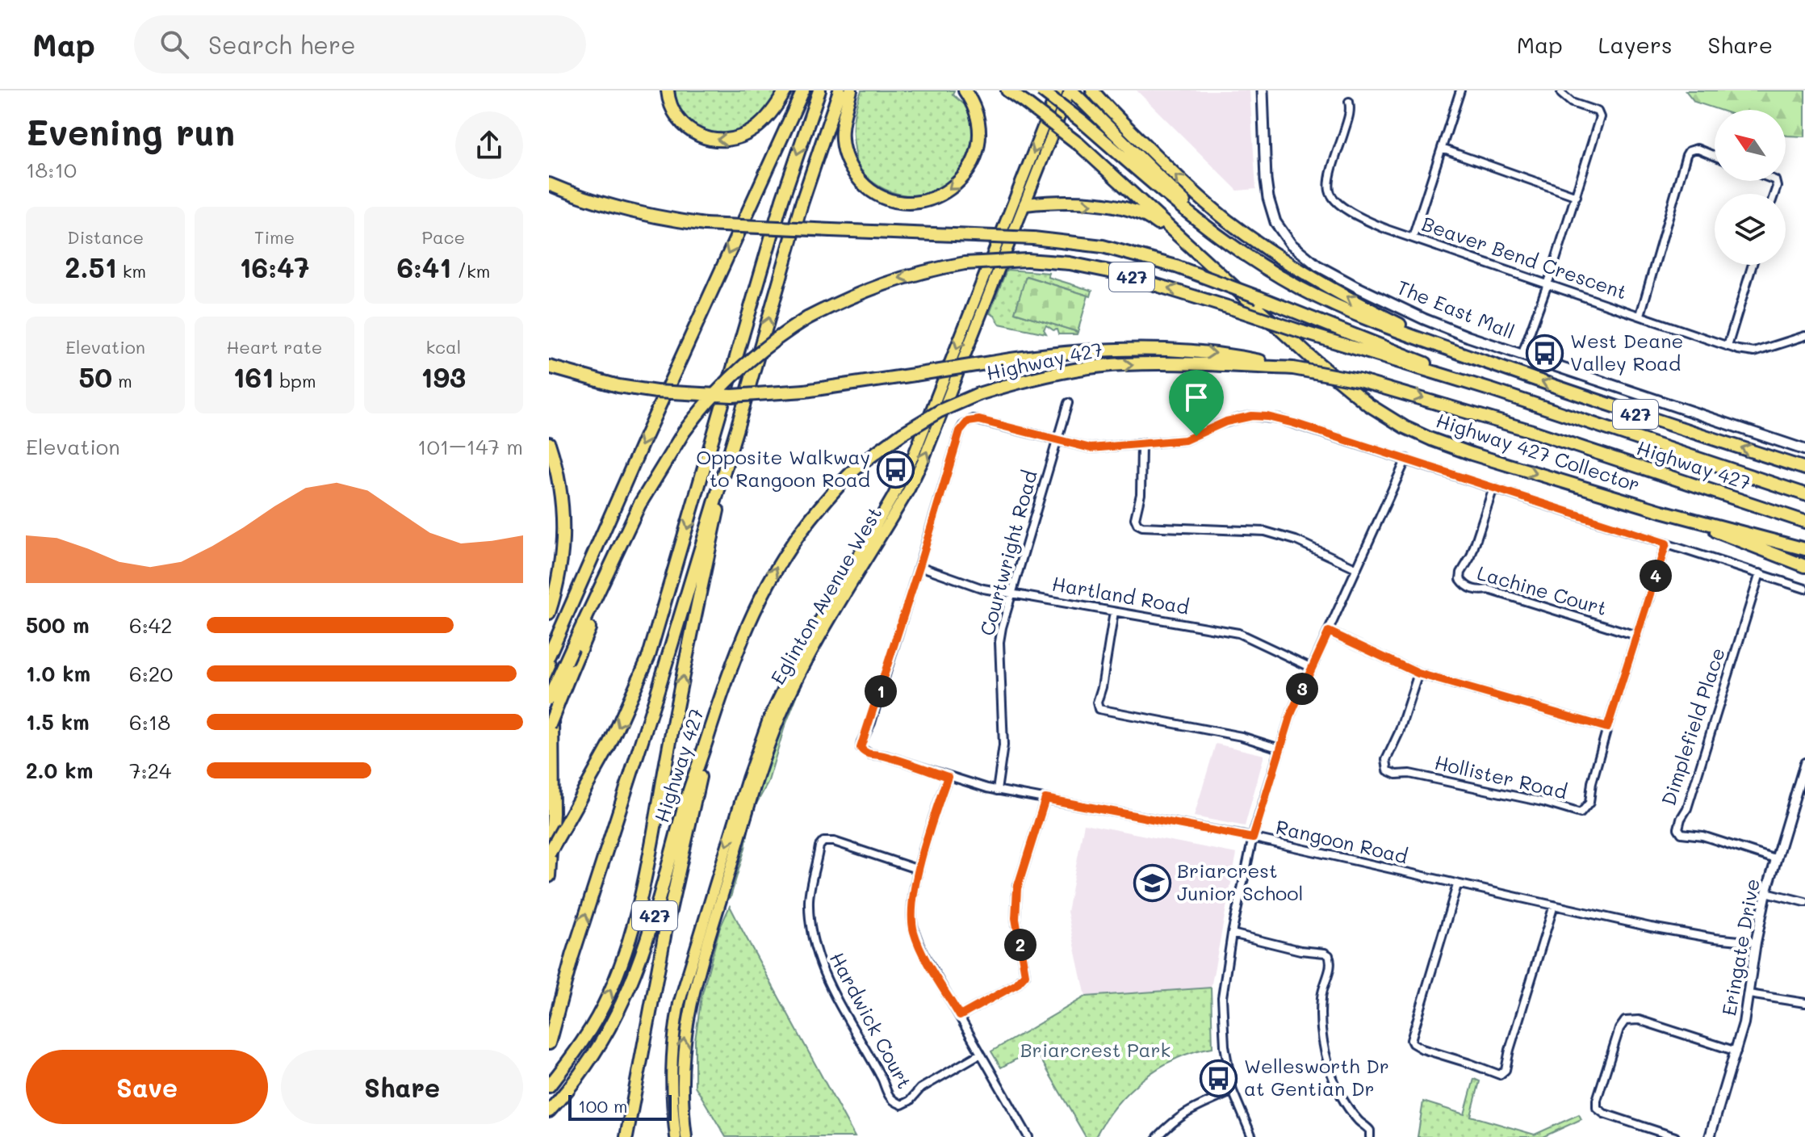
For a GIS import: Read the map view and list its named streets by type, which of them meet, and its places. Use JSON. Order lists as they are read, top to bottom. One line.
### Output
{"streets":{"highway":["427","Highway 427","Highway 427 Collector"],"main road":["The East Mall","Eglinton Avenue West"],"street":["Beaver Bend Crescent","Courtwright Road","Lachine Court","Hartland Road","Dimplefield Place","Hollister Road","Rangoon Road","Eringate Drive","Hardwick Court"]},"crossings":[["Courtwright Road","Hartland Road"],["Courtwright Road","Rangoon Road"],["Lachine Court","Hollister Road"],["Hartland Road","Rangoon Road"],["Dimplefield Place","Eringate Drive"],["Rangoon Road","Eringate Drive"]],"parks":["Briarcrest Park"],"places":{"bus stop":["West Deane Valley Road","Opposite Walkway to Rangoon Road","Wellesworth Dr at Gentian Dr"],"school or university":["Briarcrest Junior School"]},"scale_bar":"100 m","north":"top left","page":{"header":"Map","search":"Search here","nav":["Map","Layers","Share"],"heading":["Evening run","18:10"],"stats":[["Distance","2.51 km"],["Time","16:47"],["Pace","6:41 /km"],["Elevation","50 m"],["Heart rate","161 bpm"],["kcal","193"]],"chart":["Elevation","101–147 m"],"pins":["4","3","1","2"],"list":[{"name":"500 m","note":"6:42"},{"name":"1.0 km","note":"6:20"},{"name":"1.5 km","note":"6:18"},{"name":"2.0 km","note":"7:24"}],"buttons":["Save","Share"],"scale":"100 m"}}
